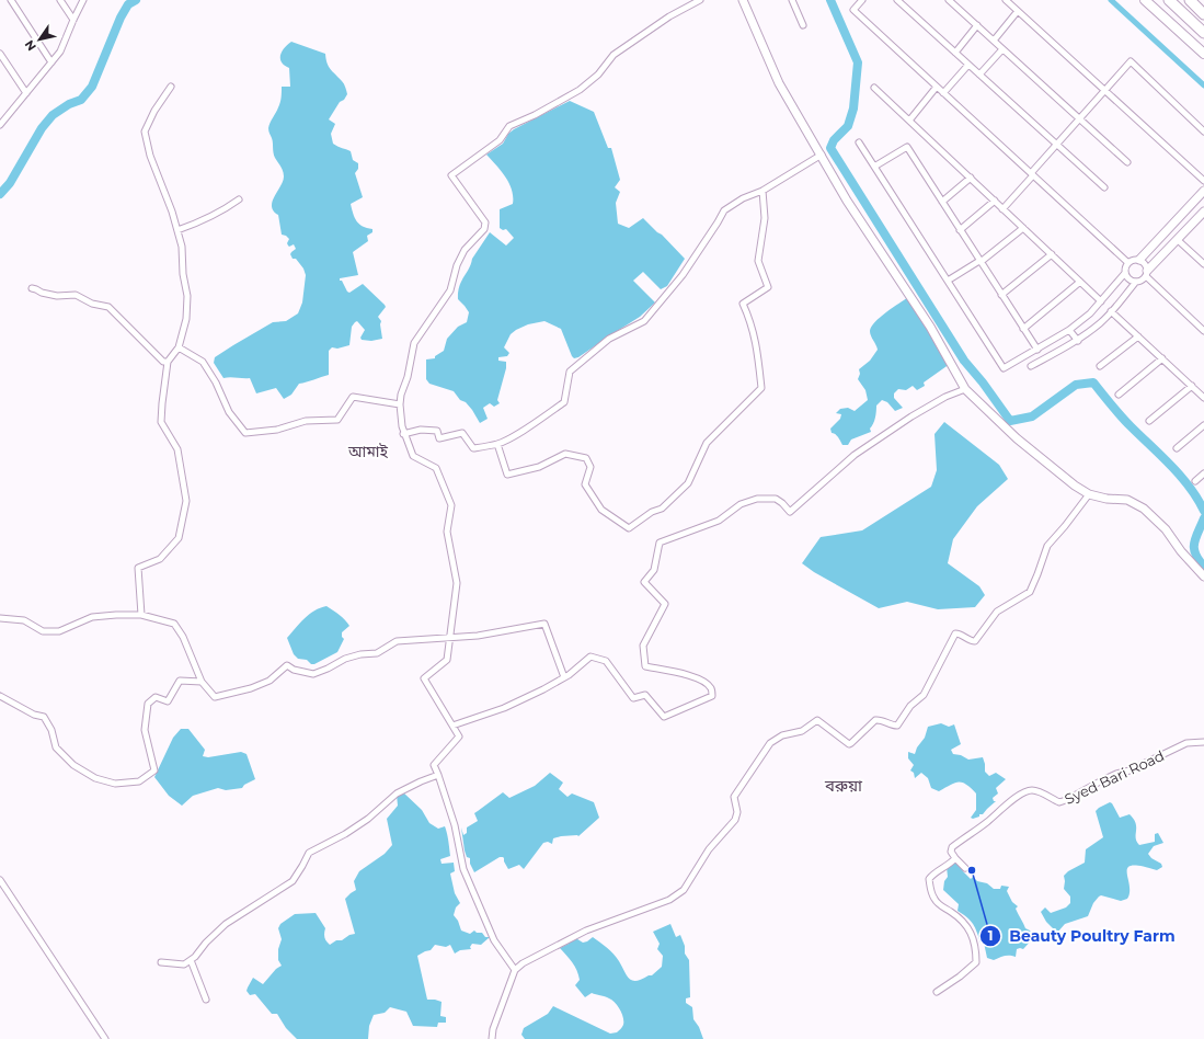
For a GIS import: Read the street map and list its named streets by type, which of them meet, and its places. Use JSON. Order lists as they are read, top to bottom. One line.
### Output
{"streets":{"street":["Syed Bari Road"]},"districts":["আমাই","বরুয়া"],"places":["Beauty Poultry Farm"],"north":"bottom left"}
